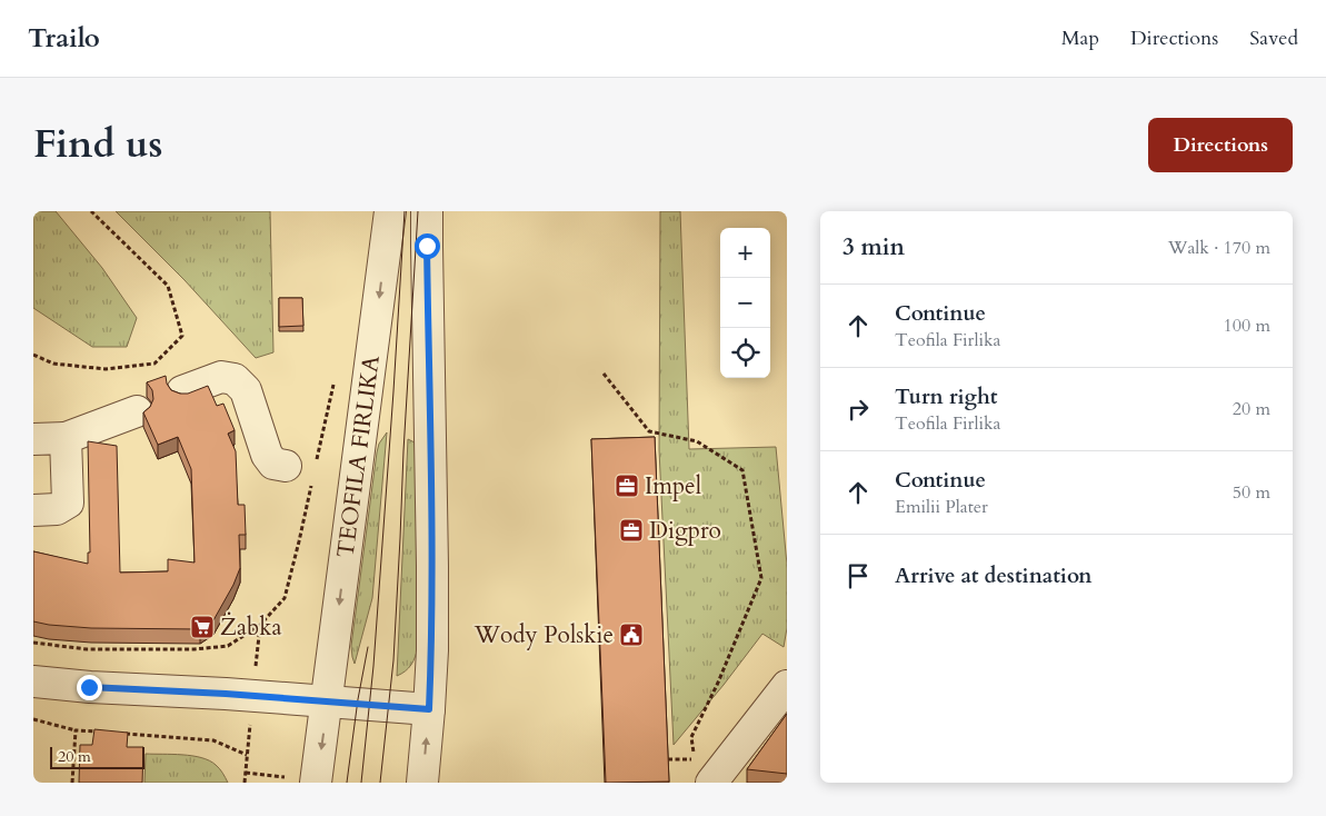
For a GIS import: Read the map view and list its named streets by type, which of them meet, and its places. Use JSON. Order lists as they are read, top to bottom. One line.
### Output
{"streets":{"street":["TEOFILA FIRLIKA"]},"places":{"office":["Impel","Digpro"],"supermarket":["Żabka"],"public building":["Wody Polskie"]},"scale_bar":"20 m","page":{"header":"Trailo","nav":["Map","Directions","Saved"],"title":"Find us","buttons":"Directions","heading":["3 min","Walk · 170 m"],"map_buttons":["+","−"],"list":[["Continue","Teofila Firlika","100 m"],["Turn right","Teofila Firlika","20 m"],["Continue","Emilii Plater","50 m"],"Arrive at destination"],"scale":"20 m"}}
